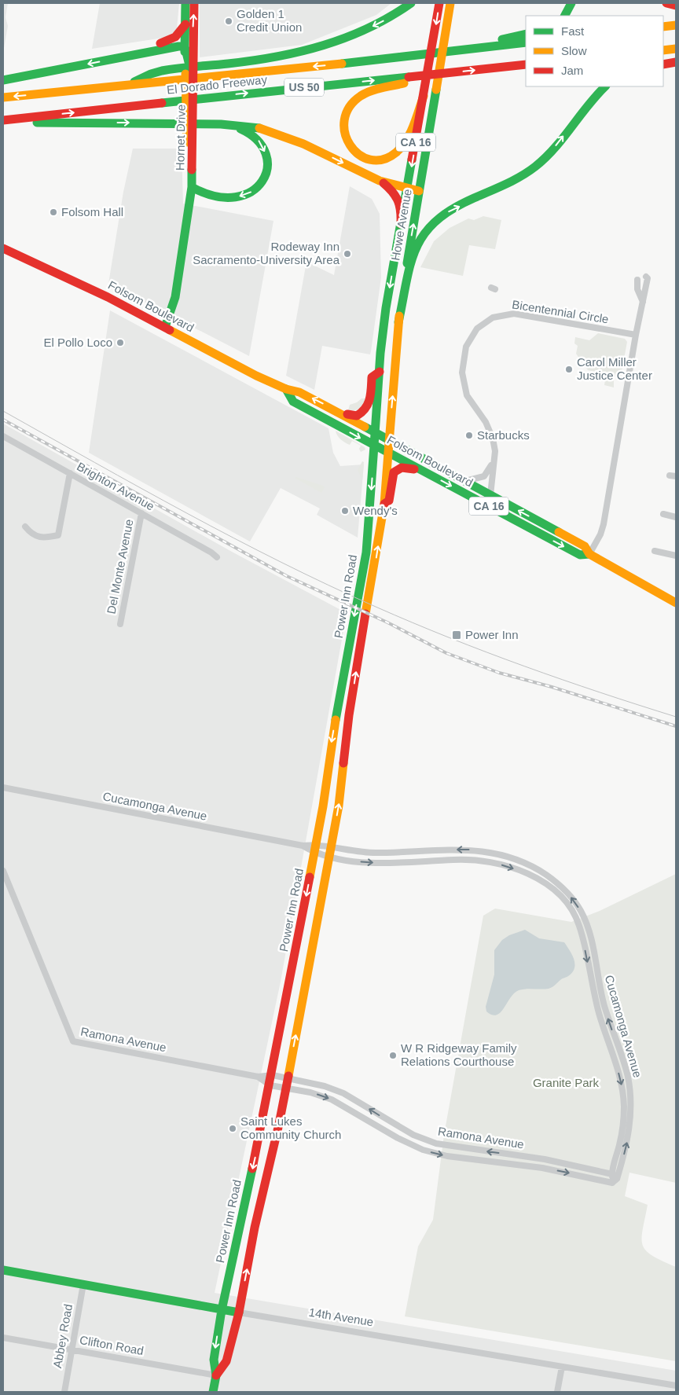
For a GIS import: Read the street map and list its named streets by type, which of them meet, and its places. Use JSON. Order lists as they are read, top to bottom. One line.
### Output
{"streets":{"main road":["El Dorado Freeway","US 50","Hornet Drive","CA 16","Howe Avenue","Folsom Boulevard","Power Inn Road","14th Avenue"],"street":["Bicentennial Circle","Brighton Avenue","Del Monte Avenue","Cucamonga Avenue","Ramona Avenue","Abbey Road","Clifton Road"]},"crossings":[["Hornet Drive","Folsom Boulevard"],["Howe Avenue","Folsom Boulevard"],["Howe Avenue","Power Inn Road"],["Folsom Boulevard","Bicentennial Circle"],["Folsom Boulevard","Power Inn Road"],["Brighton Avenue","Del Monte Avenue"],["Power Inn Road","Cucamonga Avenue"],["Power Inn Road","Ramona Avenue"],["Power Inn Road","14th Avenue"],["Power Inn Road","Clifton Road"],["Cucamonga Avenue","Ramona Avenue"],["14th Avenue","Abbey Road"],["Abbey Road","Clifton Road"]],"parks":["Granite Park"],"places":{"other":["Golden 1 Credit Union","Folsom Hall","Rodeway Inn Sacramento-University Area","El Pollo Loco","Carol Miller Justice Center","Starbucks","Wendy's","W R Ridgeway Family Relations Courthouse","Saint Lukes Community Church"],"transit":["Power Inn"]},"legend":["Fast","Slow","Jam"]}
